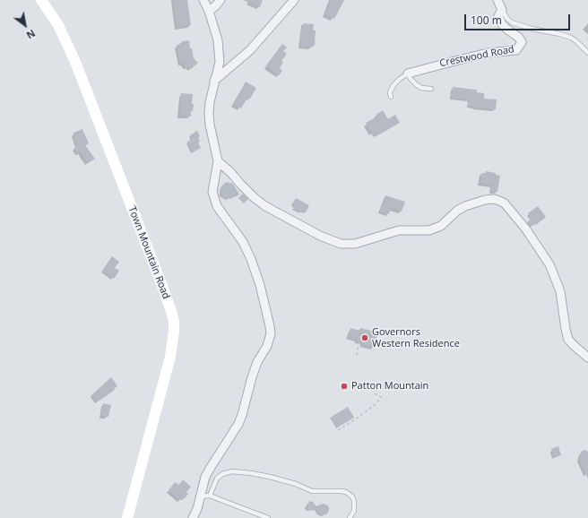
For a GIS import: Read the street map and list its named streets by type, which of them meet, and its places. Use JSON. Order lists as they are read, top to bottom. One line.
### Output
{"streets":{"main road":["Town Mountain Road"],"street":["Crestwood Road"]},"places":["Governors Western Residence","Patton Mountain"],"scale_bar":"100 m","north":"bottom right"}
